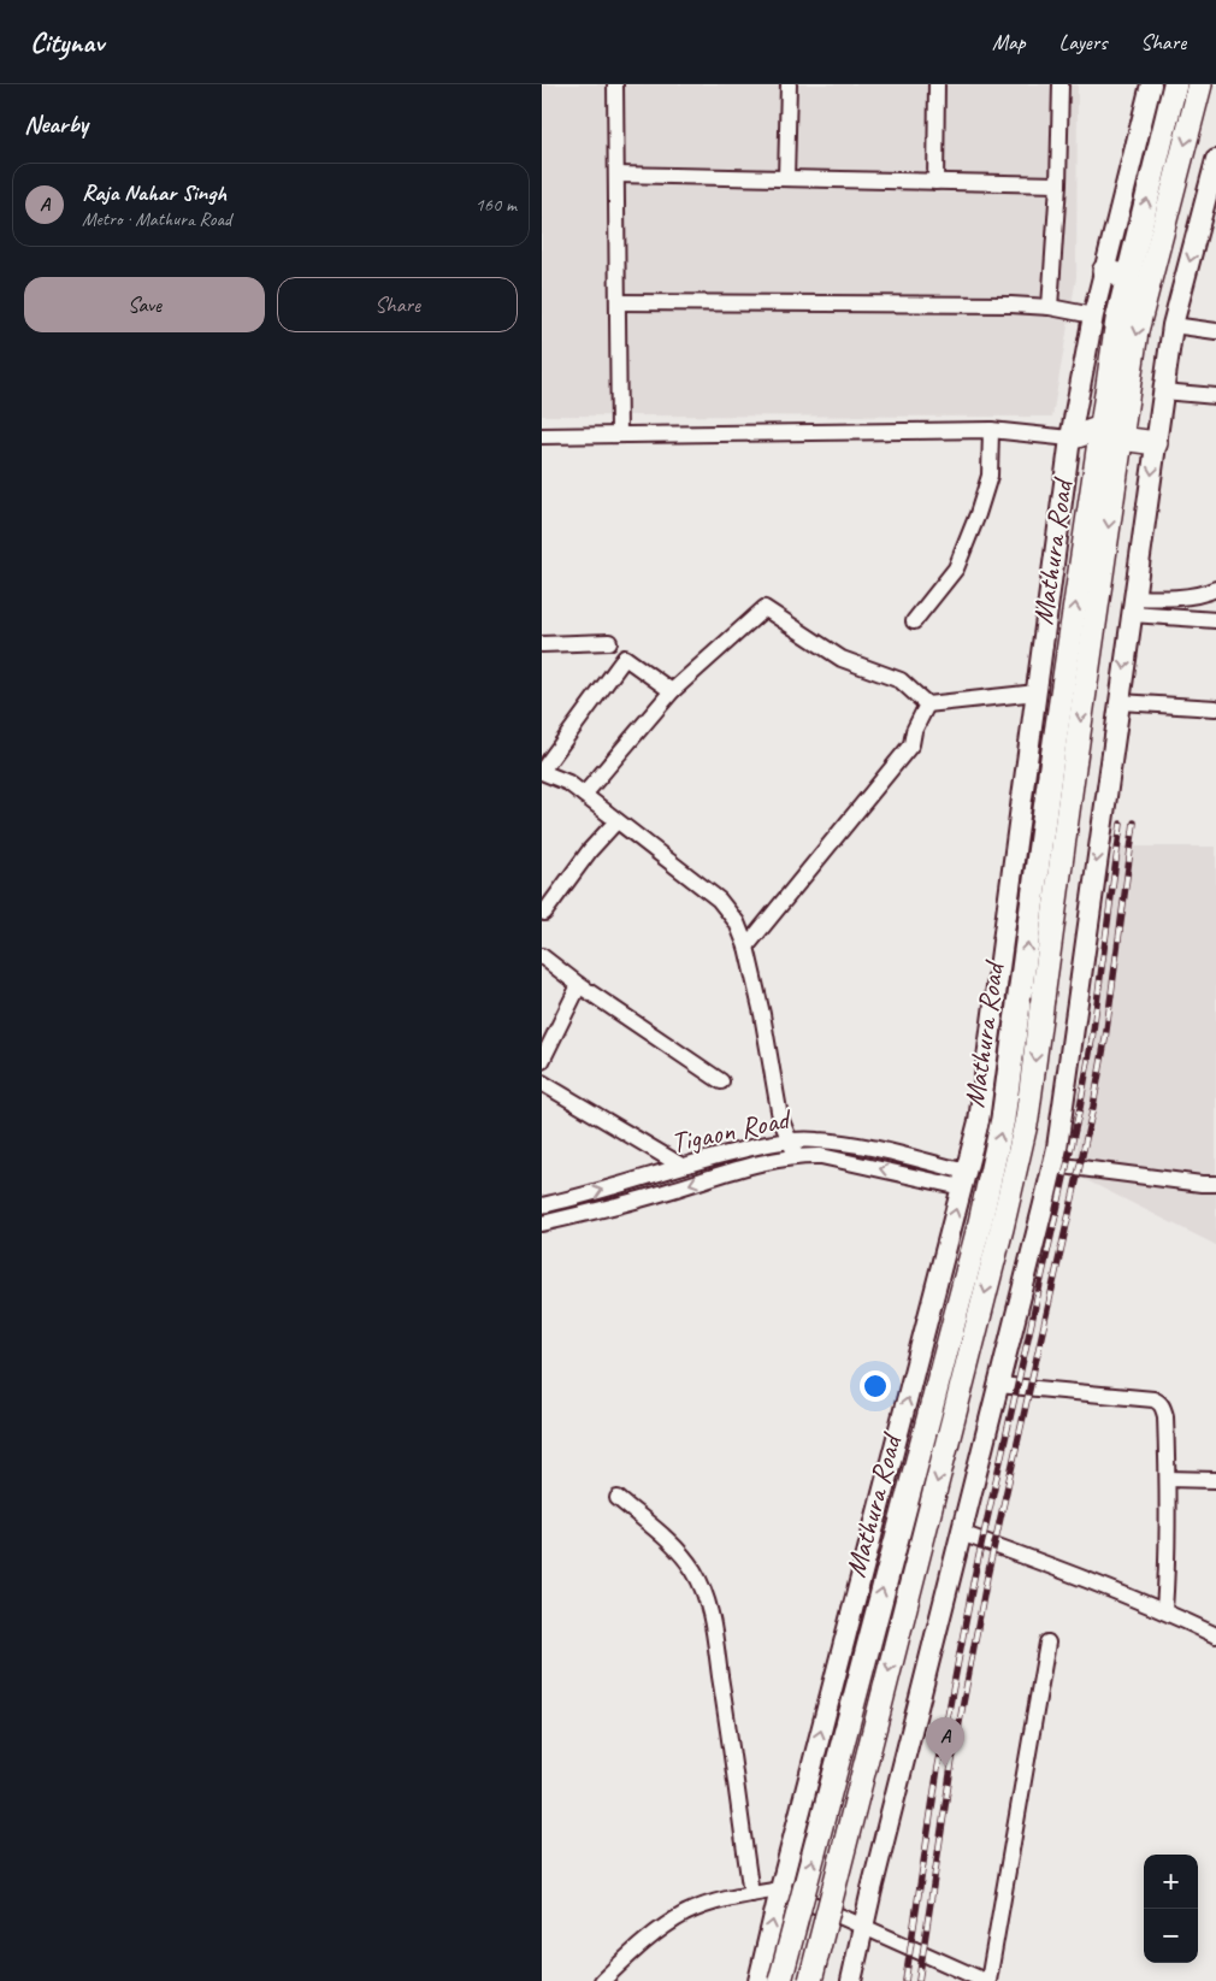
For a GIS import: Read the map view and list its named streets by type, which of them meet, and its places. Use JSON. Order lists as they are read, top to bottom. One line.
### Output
{"streets":{"highway":["Mathura Road"],"street":["Tigaon Road"]},"page":{"header":"Citynav","nav":["Map","Layers","Share"],"heading":"Nearby","list":[{"mark":"A","name":"Raja Nahar Singh","note":"Metro · Mathura Road","value":"160 m"}],"buttons":["Save","Share"],"pins":"A","map_buttons":["+","−"]}}
